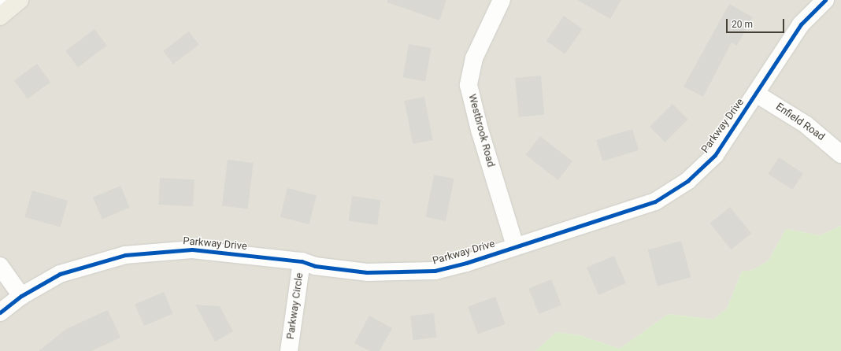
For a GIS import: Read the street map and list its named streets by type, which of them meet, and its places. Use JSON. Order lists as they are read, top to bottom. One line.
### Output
{"streets":{"street":["Enfield Road","Parkway Drive","Westbrook Road","Parkway Circle"]},"crossings":[["Enfield Road","Parkway Drive"],["Parkway Drive","Westbrook Road"],["Parkway Drive","Parkway Circle"]],"scale_bar":"20 m"}
